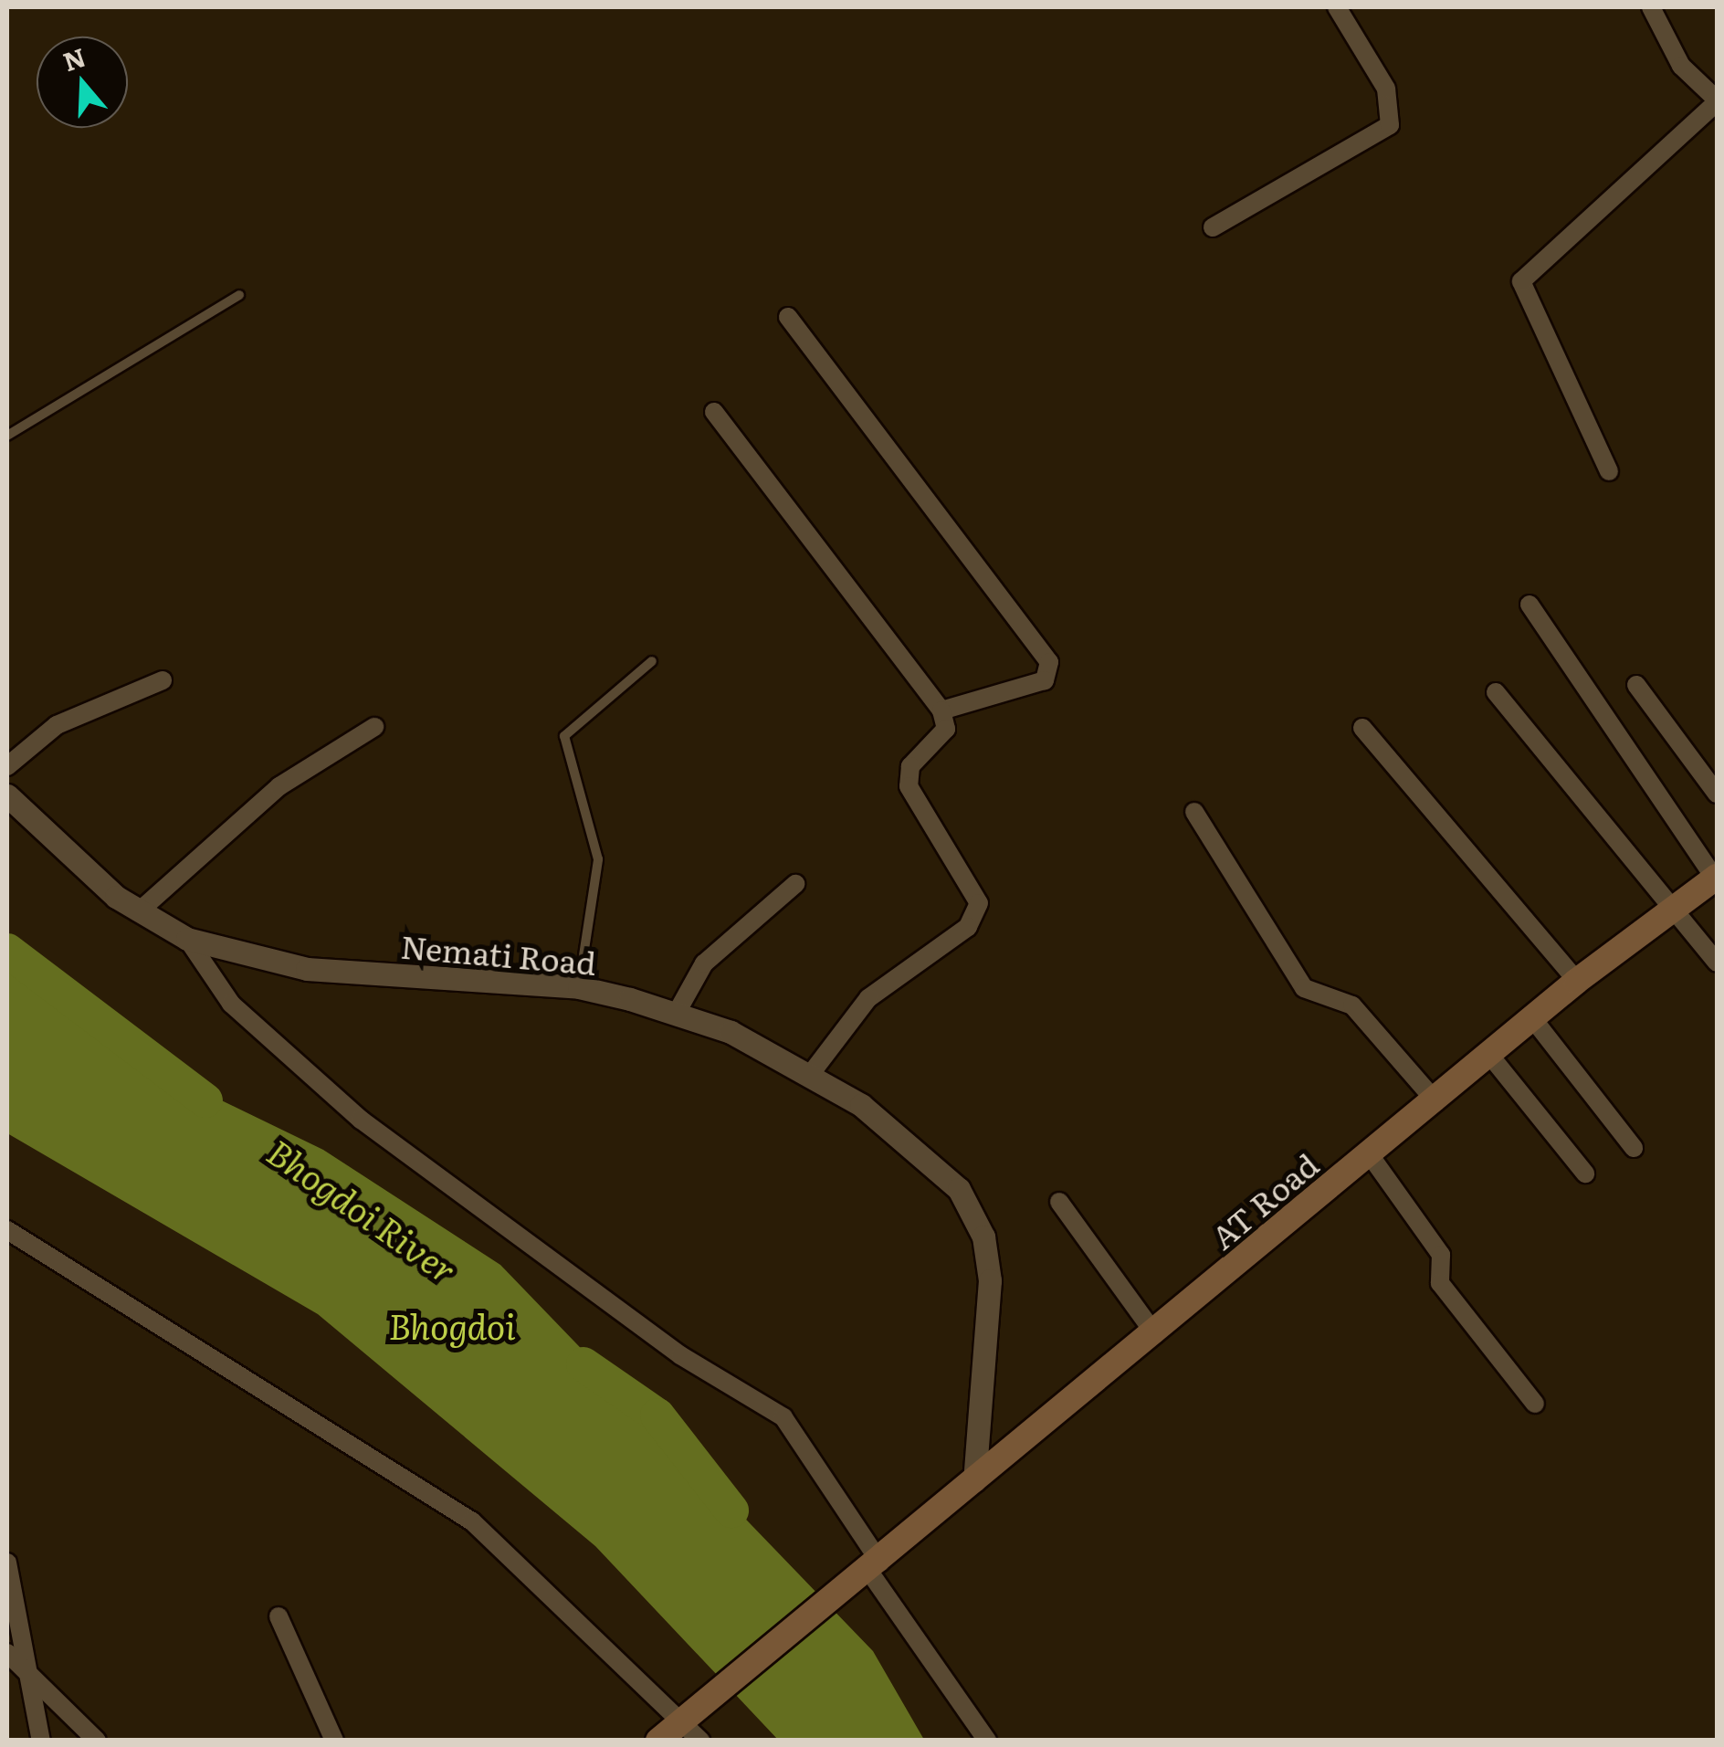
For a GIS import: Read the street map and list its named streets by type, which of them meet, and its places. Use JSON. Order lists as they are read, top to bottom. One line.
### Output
{"streets":{"main road":["AT Road"],"street":["Nemati Road"]},"crossings":[["Nemati Road","AT Road"]],"water":["Bhogdoi River","Bhogdoi"],"north":"top"}
